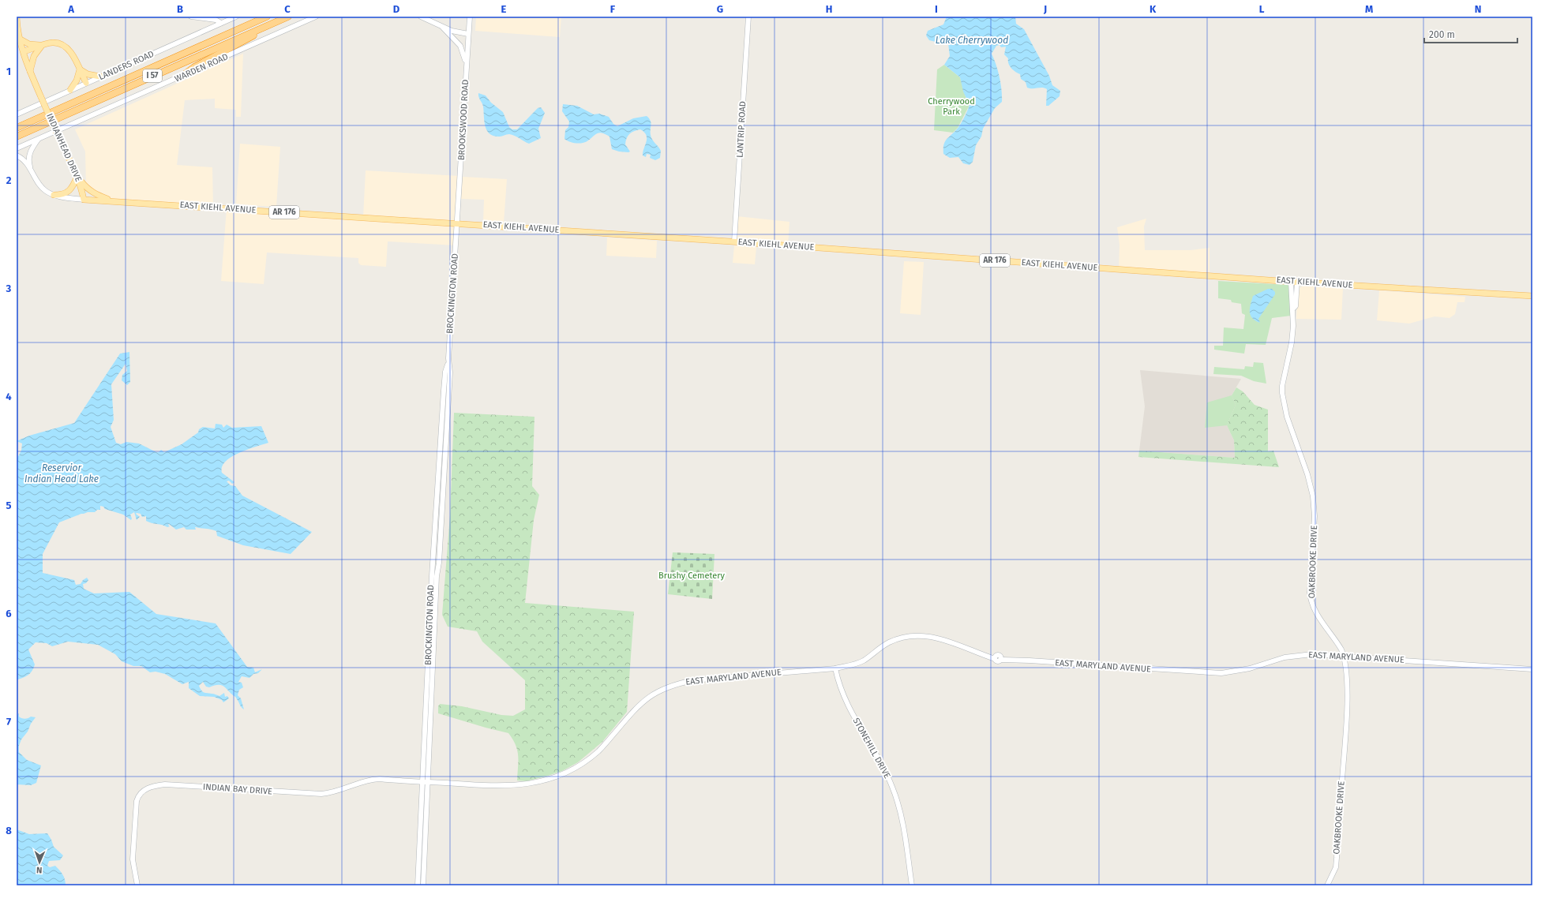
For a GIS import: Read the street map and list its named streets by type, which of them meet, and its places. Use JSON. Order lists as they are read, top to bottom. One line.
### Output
{"streets":{"highway":["I 57"],"main road":["INDIANHEAD DRIVE","EAST KIEHL AVENUE","AR 176"],"street":["LANDERS ROAD","WARDEN ROAD","BROOKSWOOD ROAD","LANTRIP ROAD","BROCKINGTON ROAD","OAKBROOKE DRIVE","EAST MARYLAND AVENUE","STONEHILL DRIVE","INDIAN BAY DRIVE"]},"crossings":[["WARDEN ROAD","EAST KIEHL AVENUE"],["BROOKSWOOD ROAD","EAST KIEHL AVENUE"],["BROOKSWOOD ROAD","BROCKINGTON ROAD"],["LANTRIP ROAD","EAST KIEHL AVENUE"],["INDIANHEAD DRIVE","EAST KIEHL AVENUE"],["EAST KIEHL AVENUE","BROCKINGTON ROAD"],["EAST KIEHL AVENUE","OAKBROOKE DRIVE"],["BROCKINGTON ROAD","EAST MARYLAND AVENUE"],["BROCKINGTON ROAD","INDIAN BAY DRIVE"],["OAKBROOKE DRIVE","EAST MARYLAND AVENUE"],["EAST MARYLAND AVENUE","STONEHILL DRIVE"],["EAST MARYLAND AVENUE","INDIAN BAY DRIVE"]],"water":["Lake Cherrywood","Reservior Indian Head Lake"],"parks":["Cherrywood Park","Brushy Cemetery"],"scale_bar":"200 m","north":"bottom","grid":{"columns":["A","B","C","D","E","F","G","H","I","J","K","L","M","N"],"rows":["1","2","3","4","5","6","7","8"]}}
